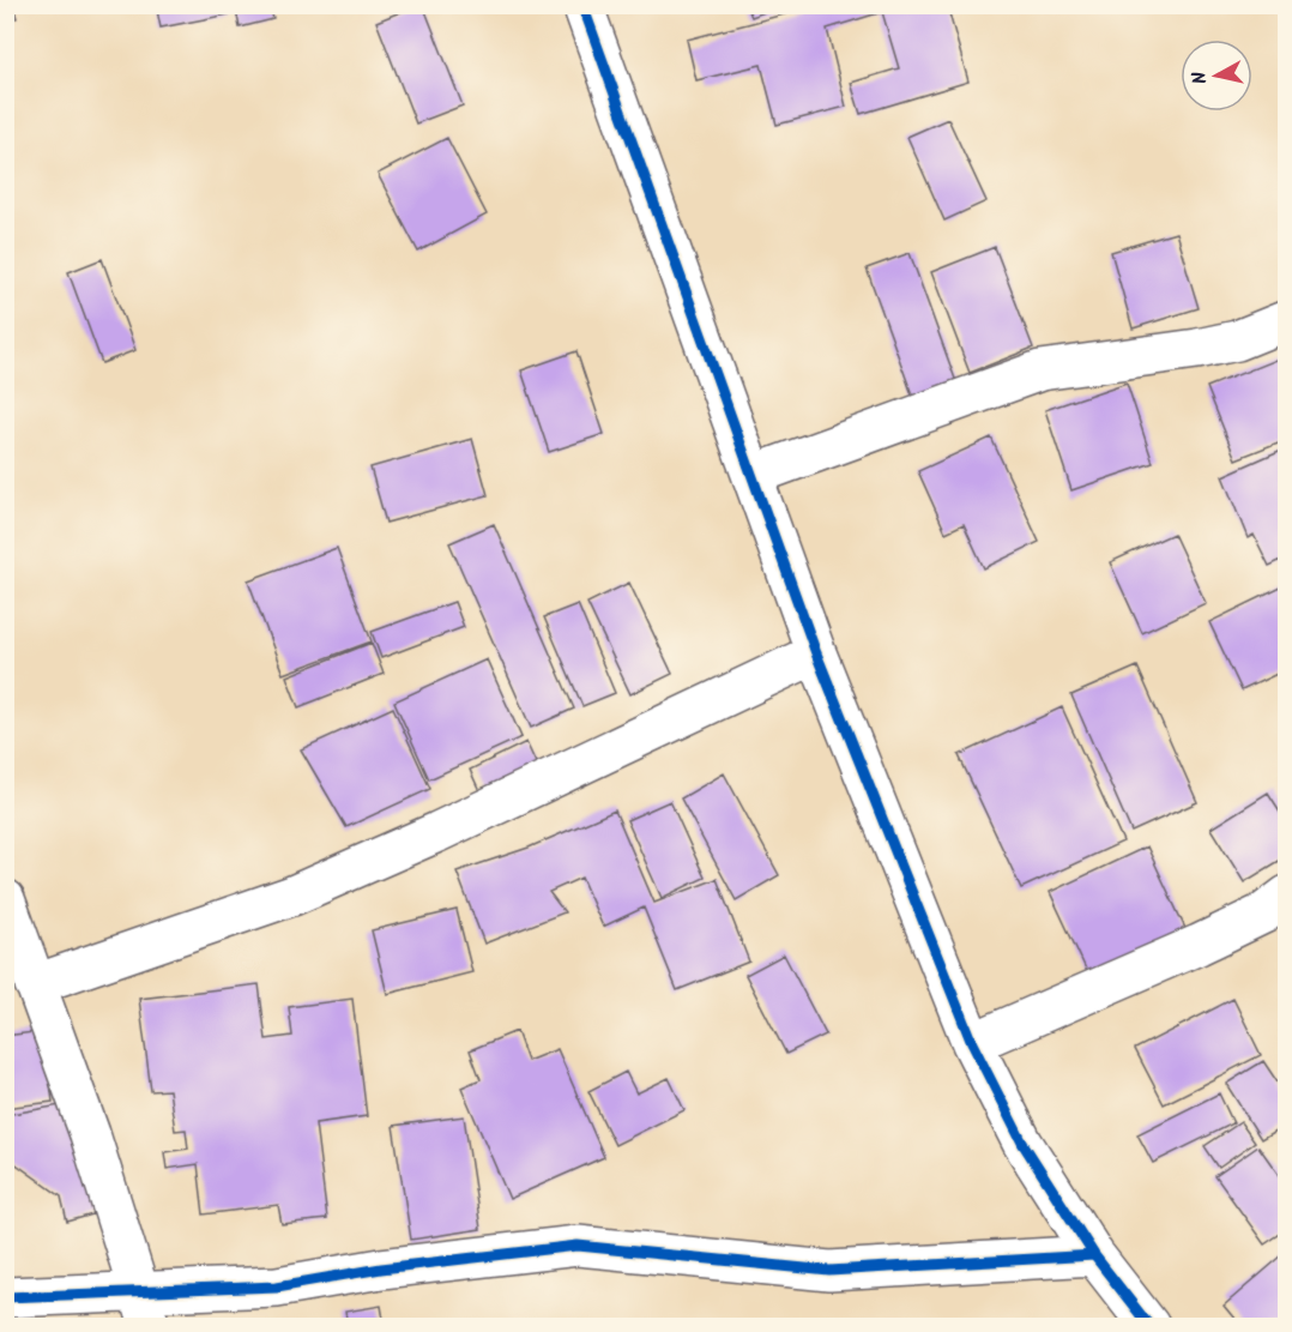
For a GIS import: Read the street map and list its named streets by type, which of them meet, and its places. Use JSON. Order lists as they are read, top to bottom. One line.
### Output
{"north":"left"}
